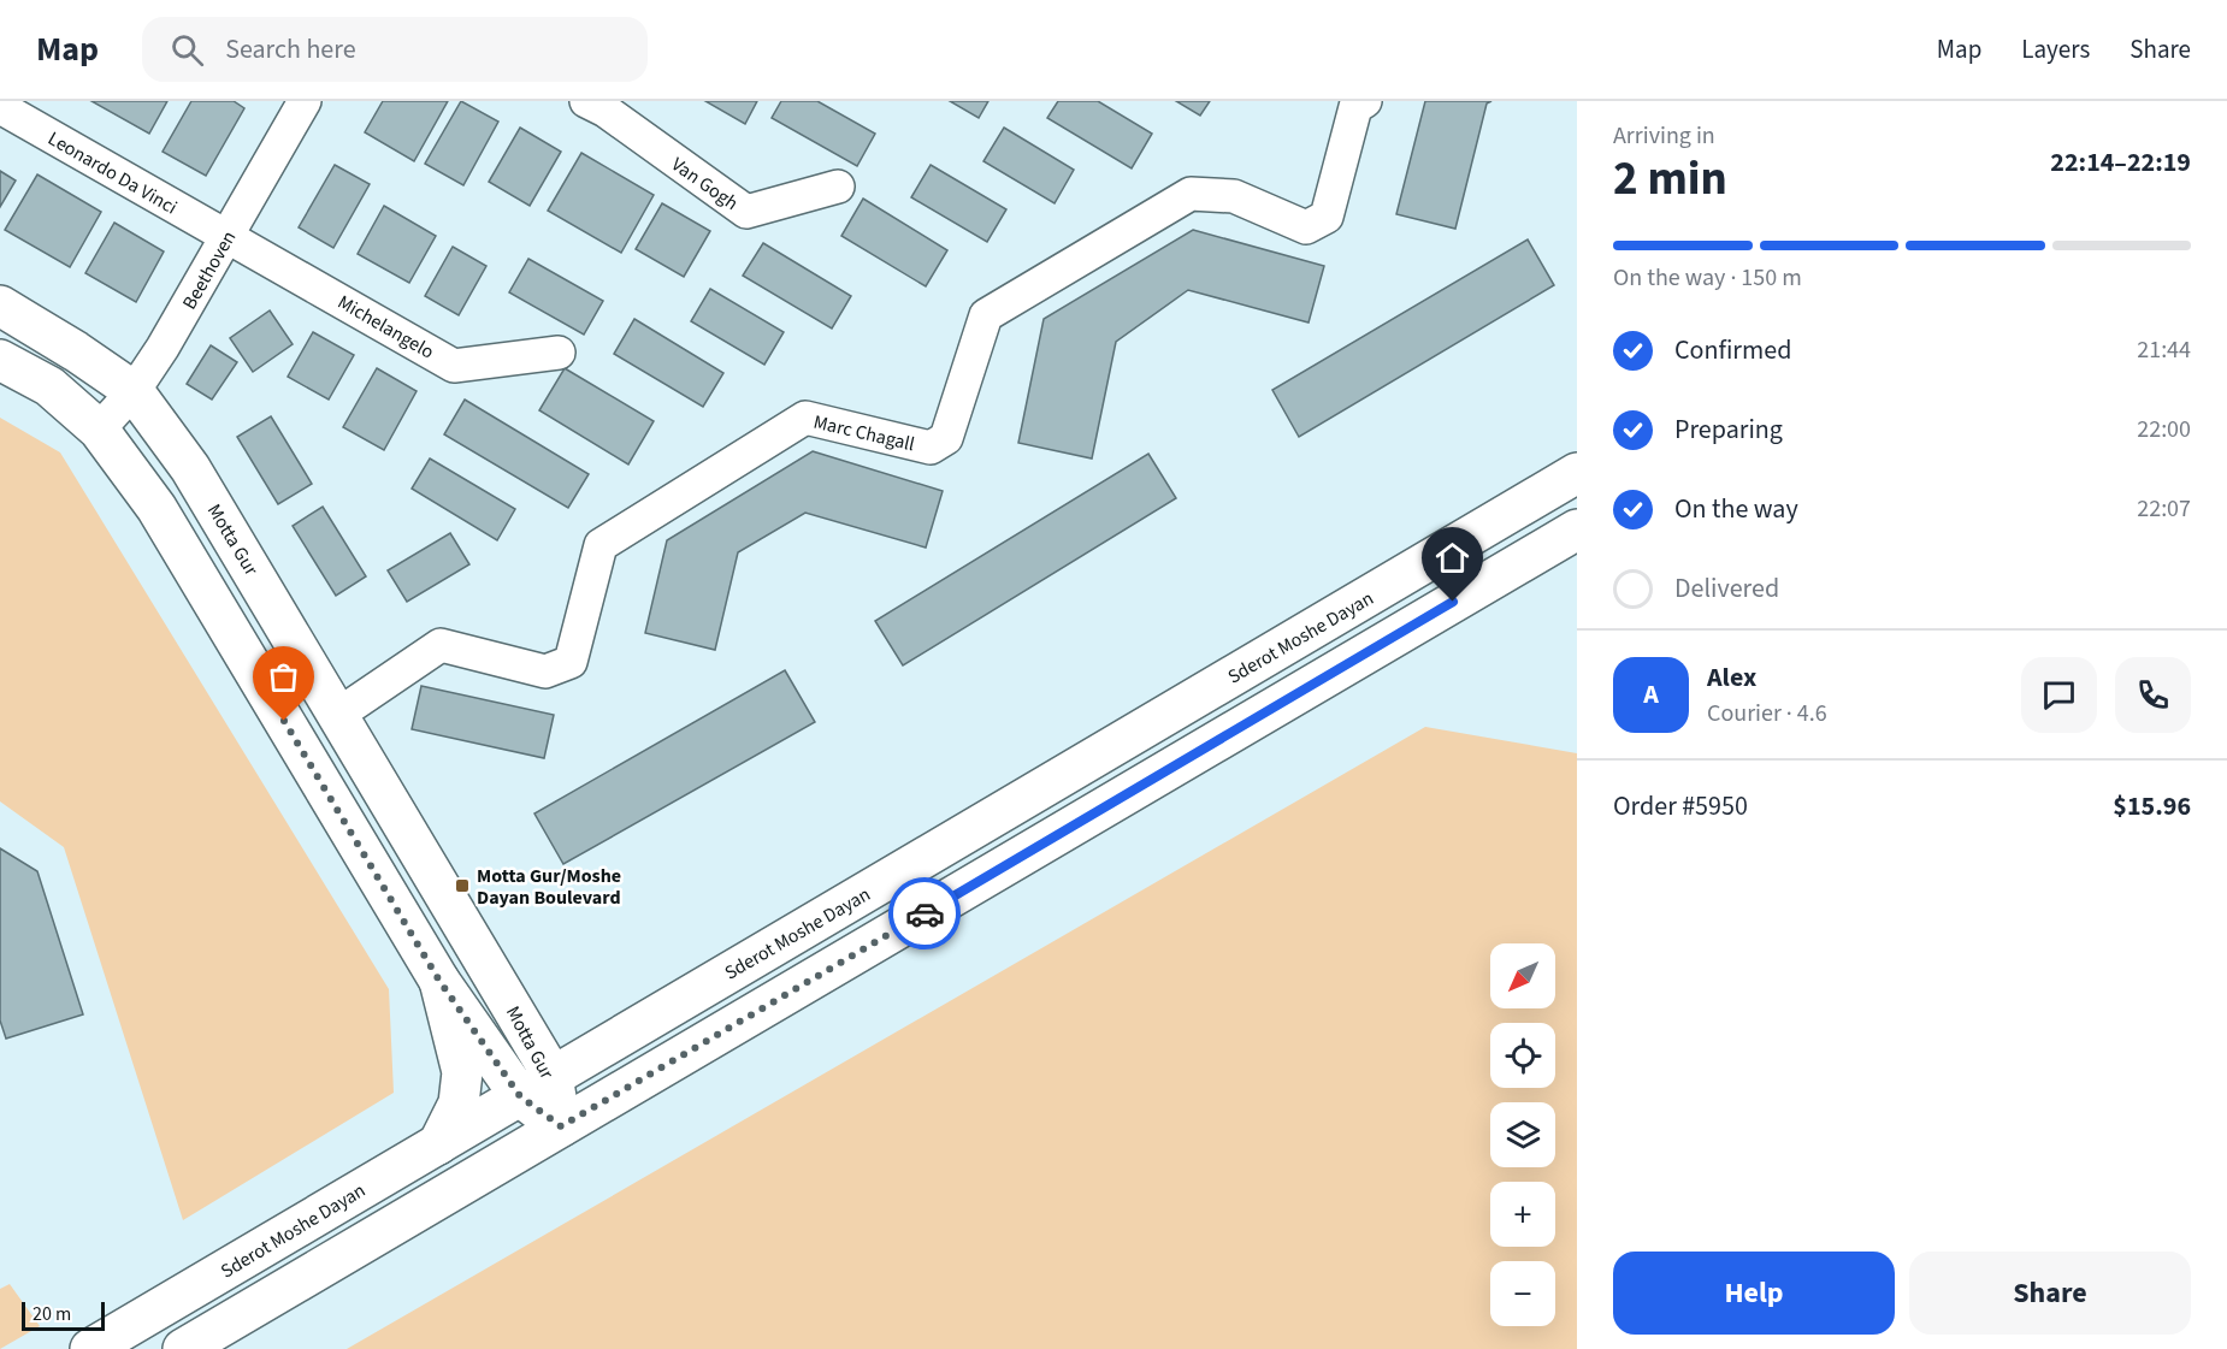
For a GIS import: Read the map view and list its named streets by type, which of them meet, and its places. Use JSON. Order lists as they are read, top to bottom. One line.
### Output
{"streets":{"main road":["Motta Gur","Sderot Moshe Dayan"],"street":["Leonardo Da Vinci","Van Gogh","Beethoven","Michelangelo","Marc Chagall"]},"crossings":[["Leonardo Da Vinci","Beethoven"],["Leonardo Da Vinci","Michelangelo"],["Beethoven","Michelangelo"],["Beethoven","Motta Gur"],["Marc Chagall","Motta Gur"],["Motta Gur","Sderot Moshe Dayan"]],"places":{"transit":["Motta Gur/Moshe Dayan Boulevard"]},"scale_bar":"20 m","north":"bottom left","page":{"header":"Map","search":"Search here","nav":["Map","Layers","Share"],"heading":["2 min","Arriving in","22:14–22:19"],"panel":["Alex","Courier · 4.6","Order #5950","$15.96"],"bar":"On the way · 150 m","list":[["Confirmed","21:44"],["Preparing","22:00"],["On the way","22:07"],"Delivered"],"round":"A","map_buttons":["+","−"],"buttons":["Help","Share"],"scale":"20 m"}}
